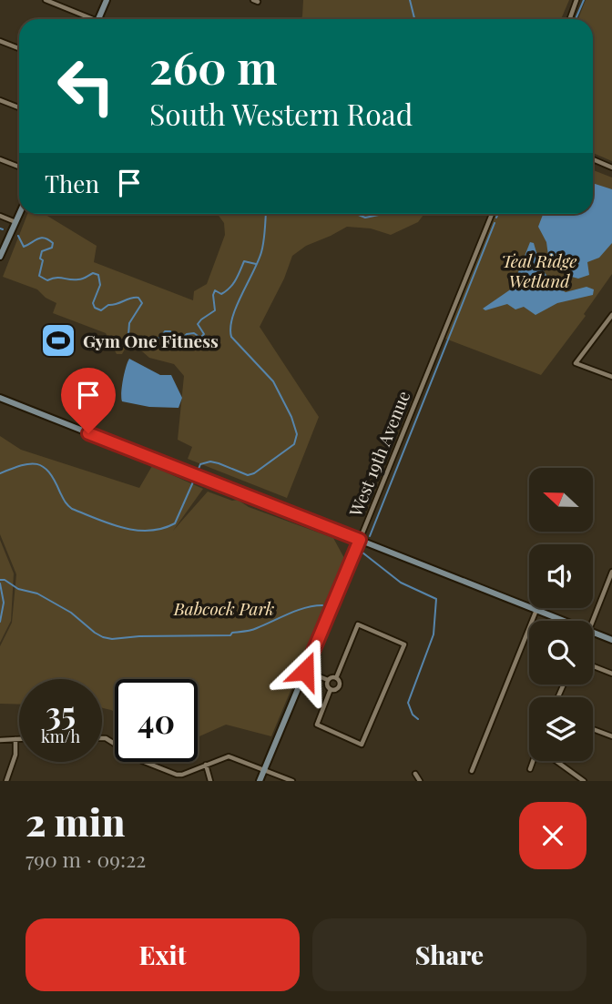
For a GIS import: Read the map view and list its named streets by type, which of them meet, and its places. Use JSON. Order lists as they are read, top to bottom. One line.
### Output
{"streets":{"street":["West 19th Avenue"]},"parks":["Teal Ridge Wetland","Babcock Park"],"places":{"sports":["Gym One Fitness"]},"north":"left","page":{"turn":["260 m","South Western Road"],"then":"Then","speed":"35 km/h","limit":"40","heading":["2 min","790 m · 09:22"],"buttons":["Exit","Share"]}}
